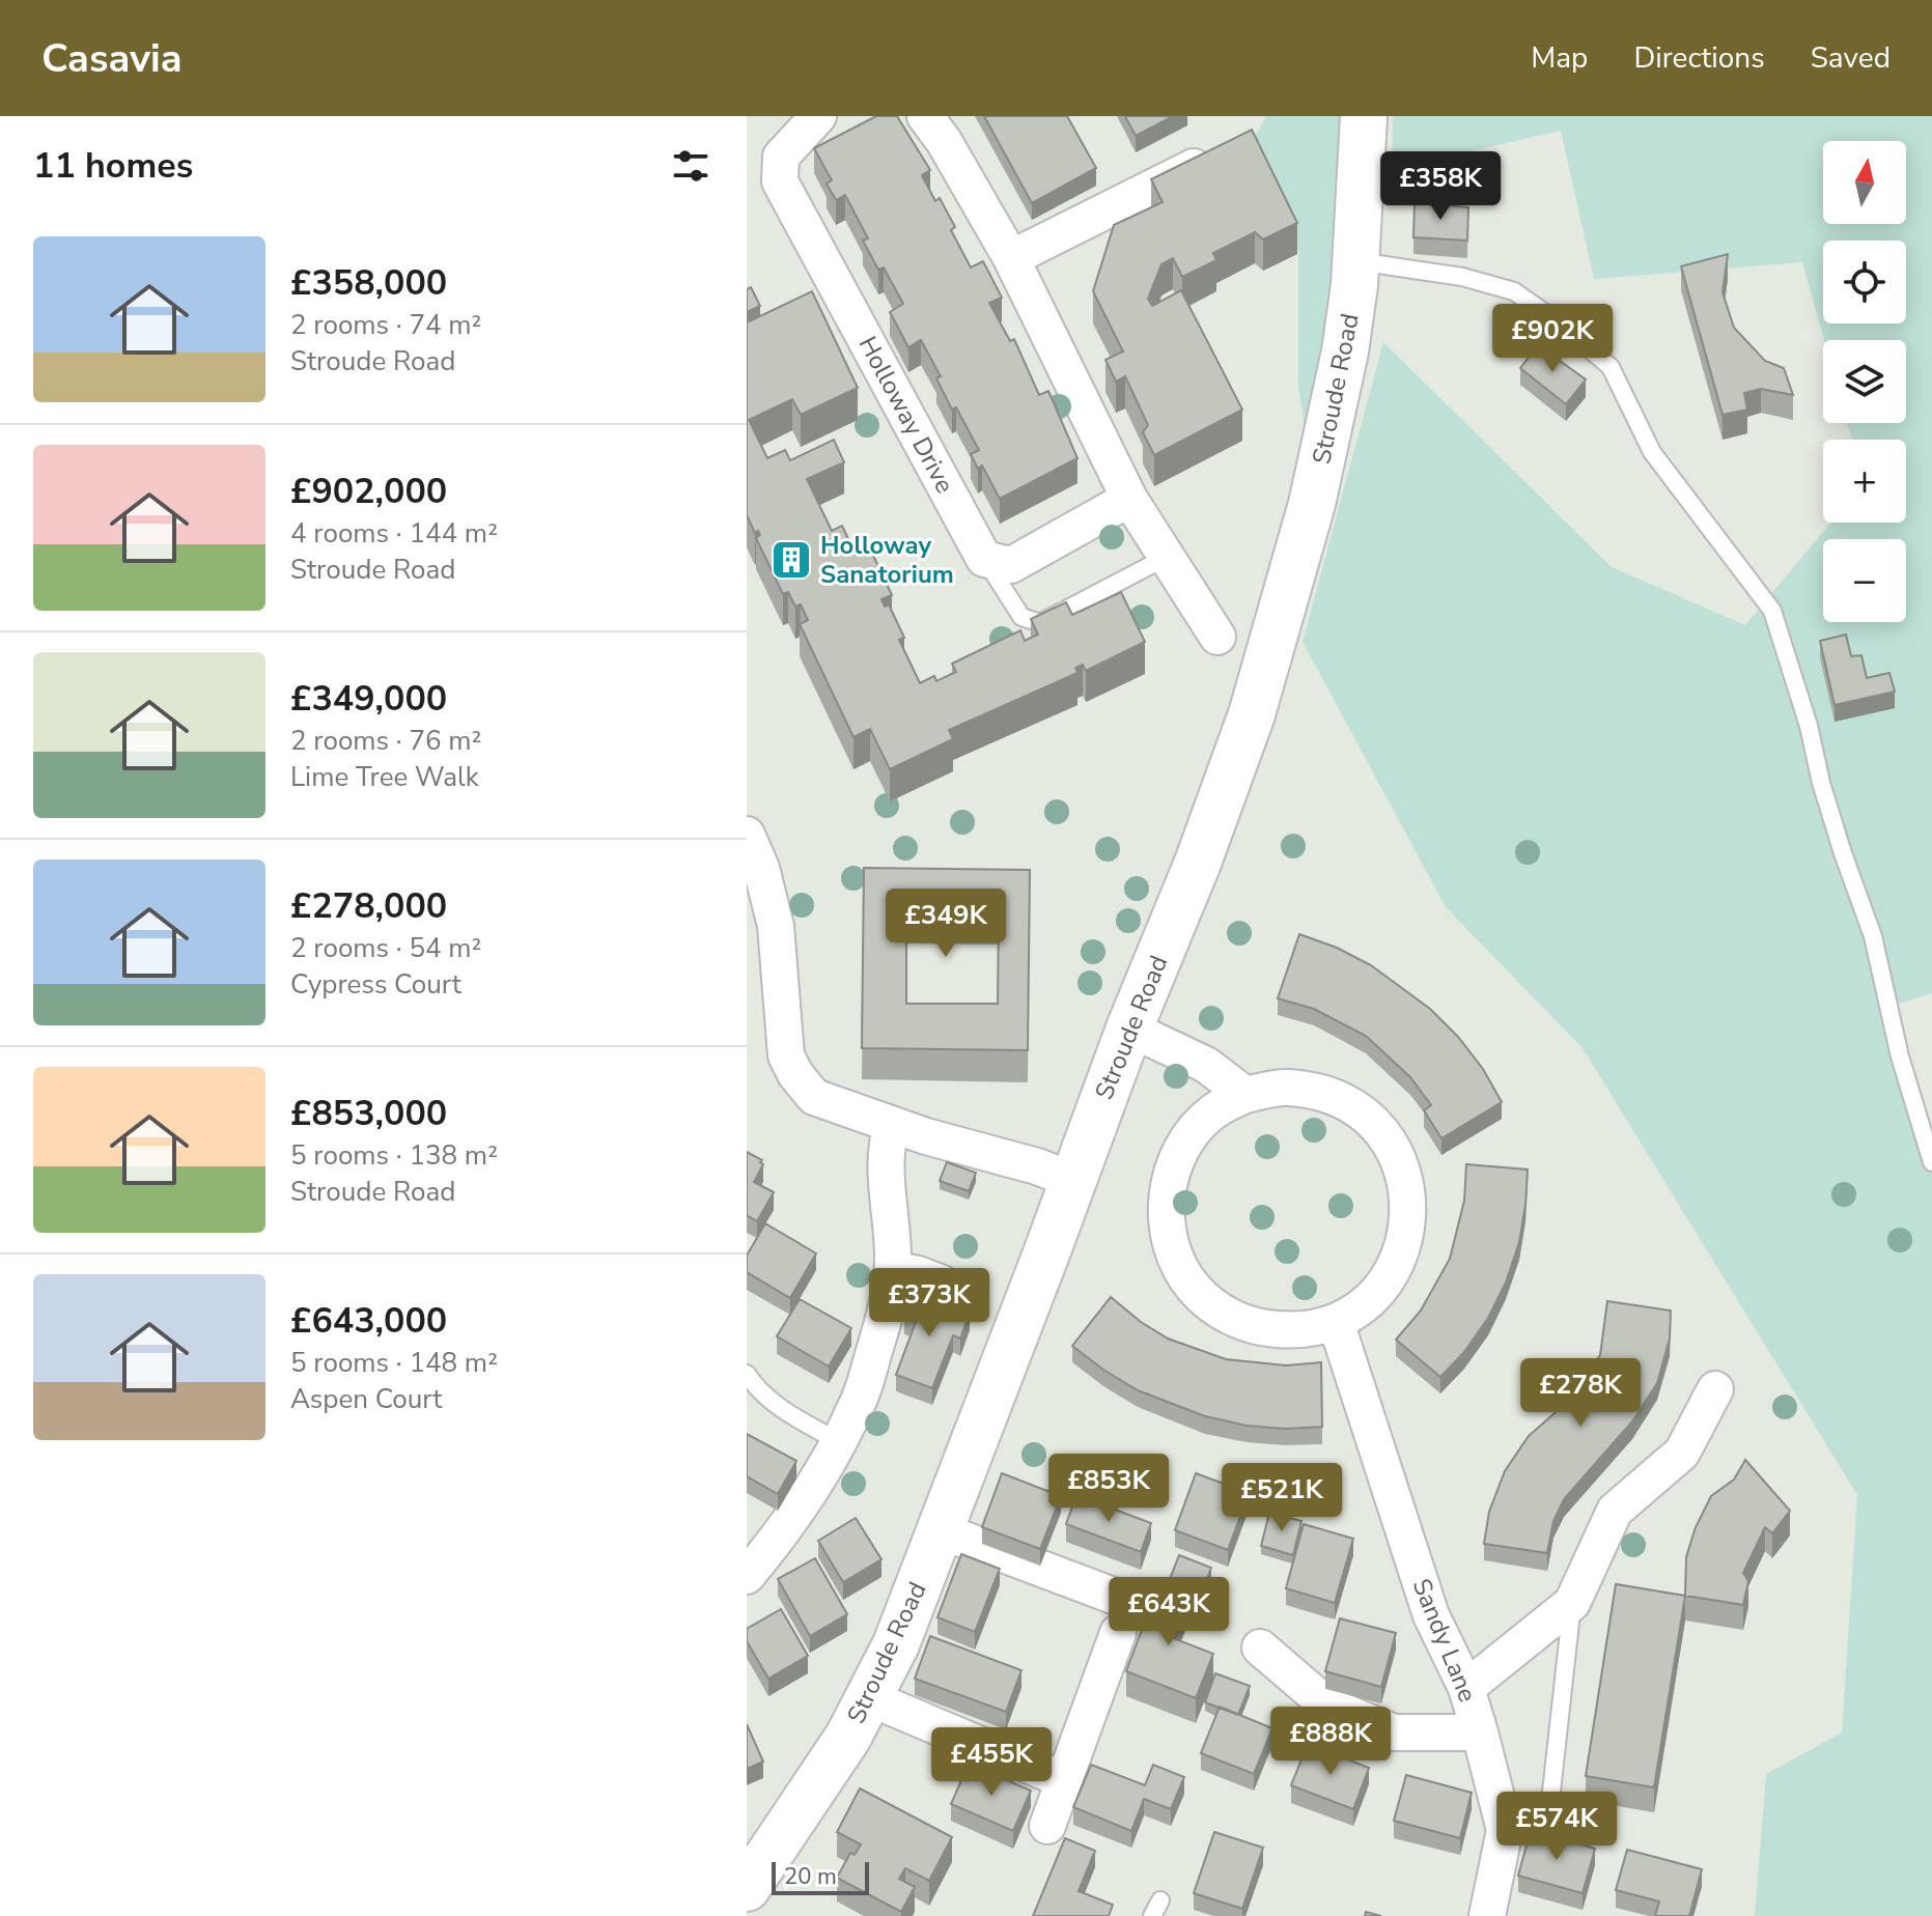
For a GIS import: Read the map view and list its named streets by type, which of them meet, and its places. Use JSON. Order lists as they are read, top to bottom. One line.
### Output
{"streets":{"street":["Stroude Road","Holloway Drive","Sandy Lane"]},"places":{"building":["Holloway Sanatorium"]},"scale_bar":"20 m","north":"top","page":{"header":"Casavia","nav":["Map","Directions","Saved"],"heading":"11 homes","map_buttons":["+","−"],"price":["£358K","£902K","£349K","£373K","£278K","£853K","£521K","£643K","£888K","£455K","£574K"],"list":[{"name":"£358,000","note":"2 rooms · 74 m² · Stroude Road"},{"name":"£902,000","note":"4 rooms · 144 m² · Stroude Road"},{"name":"£349,000","note":"2 rooms · 76 m² · Lime Tree Walk"},{"name":"£278,000","note":"2 rooms · 54 m² · Cypress Court"},{"name":"£853,000","note":"5 rooms · 138 m² · Stroude Road"},{"name":"£643,000","note":"5 rooms · 148 m² · Aspen Court"}],"scale":"20 m"}}
